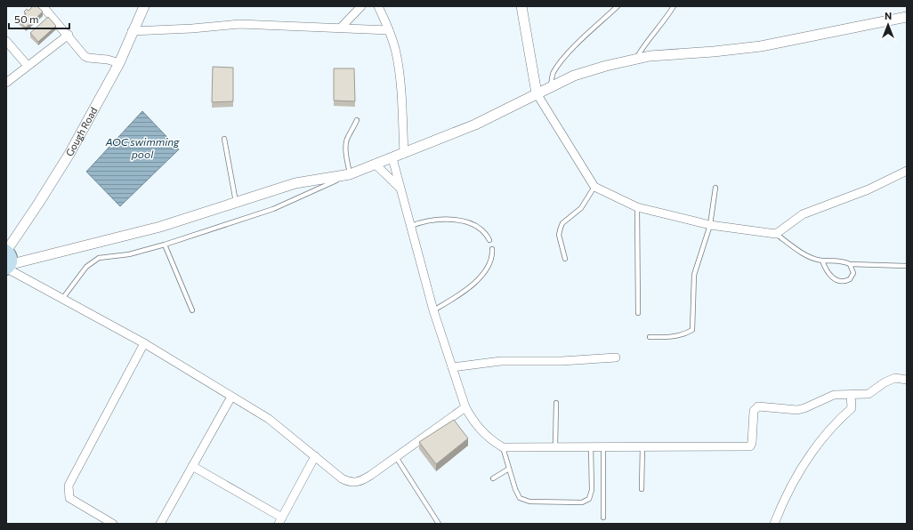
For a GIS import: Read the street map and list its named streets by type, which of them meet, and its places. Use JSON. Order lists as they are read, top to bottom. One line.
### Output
{"streets":{"street":["Gough Road"]},"water":["AOC swimming pool"],"scale_bar":"50 m","north":"top"}
